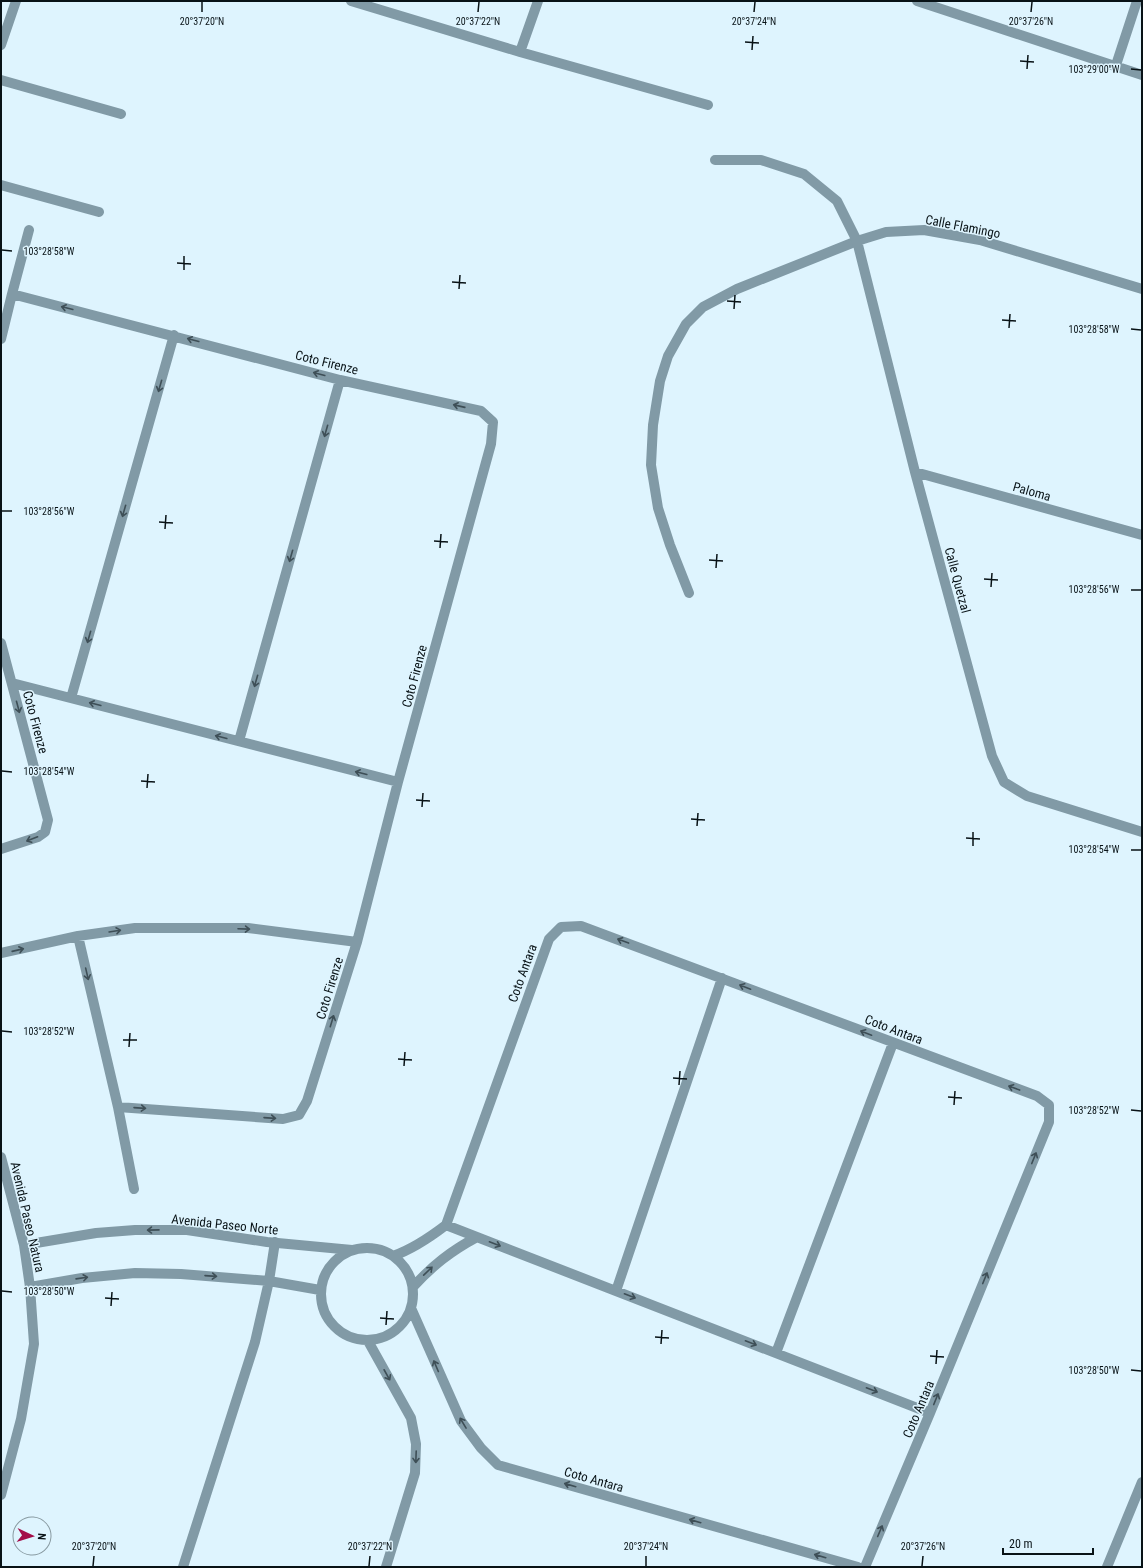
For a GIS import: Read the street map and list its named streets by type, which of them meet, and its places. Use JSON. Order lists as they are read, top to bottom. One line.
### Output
{"streets":{"street":["Calle Flamingo","Coto Firenze","Paloma","Calle Quetzal","Coto Antara","Avenida Paseo Natura","Avenida Paseo Norte"]},"crossings":[["Calle Flamingo","Calle Quetzal"],["Paloma","Calle Quetzal"],["Coto Antara","Avenida Paseo Norte"],["Avenida Paseo Natura","Avenida Paseo Norte"]],"scale_bar":"20 m","north":"right","coordinates":["20°37'20\"N","20°37'22\"N","20°37'24\"N","20°37'26\"N","103°29'00\"W","103°28'58\"W","103°28'56\"W","103°28'54\"W","103°28'52\"W","103°28'50\"W"]}
